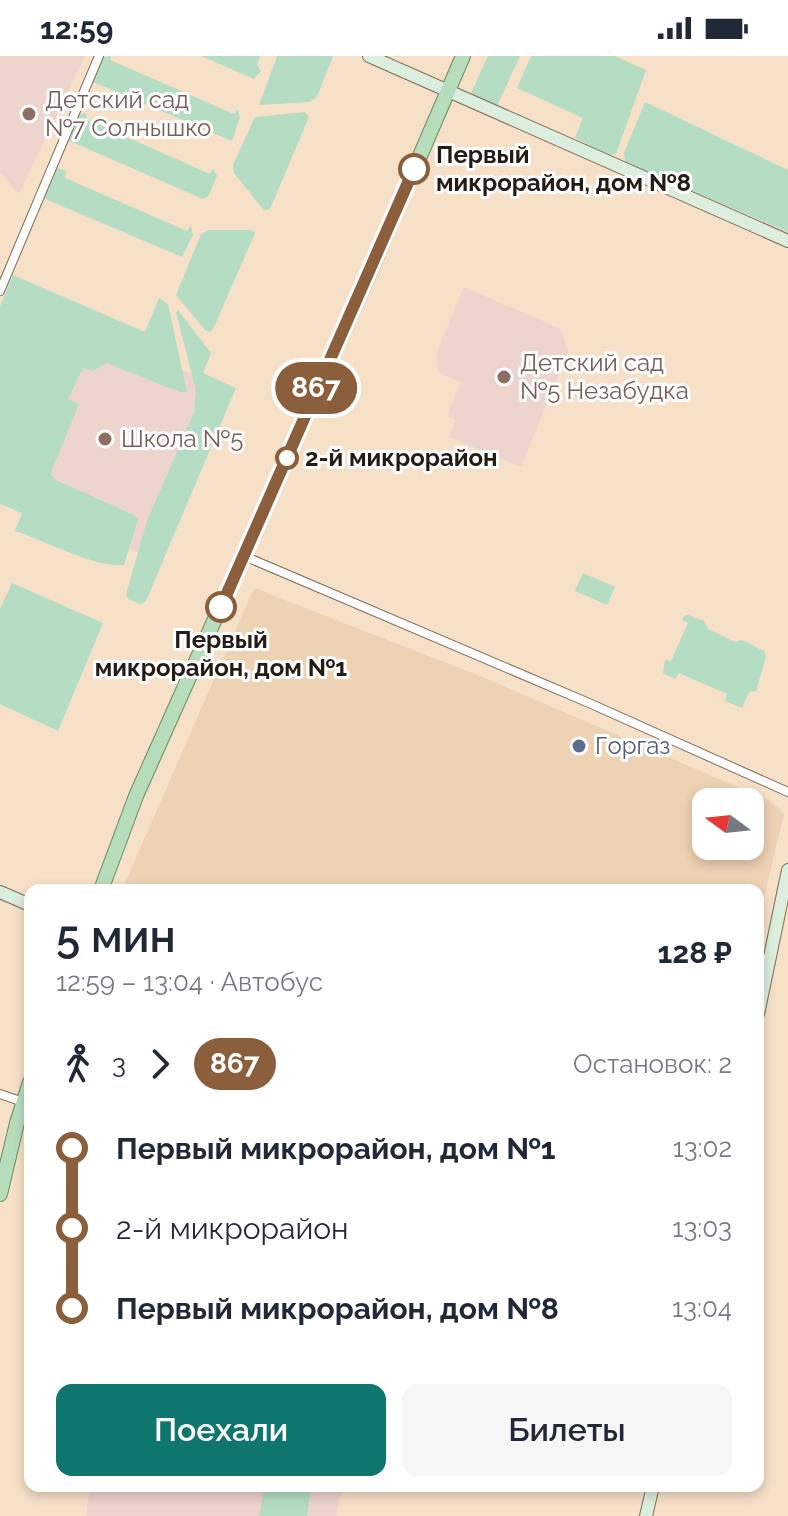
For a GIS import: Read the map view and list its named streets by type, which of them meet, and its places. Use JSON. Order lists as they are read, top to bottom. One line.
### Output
{"places":["Детский сад №7 Солнышко","Первый микрорайон, дом №8","Детский сад №5 Незабудка","Школа №5","2-й микрорайон","Первый микрорайон, дом №1","Горгаз"],"lines":["bus line 867"],"north":"left","page":{"status":"12:59","on_map":"867","heading":["5 мин","12:59 – 13:04 · Автобус","128 ₽"],"legs":["3","867","Остановок: 2"],"list":[{"name":"Первый микрорайон, дом №1","value":"13:02"},{"name":"2-й микрорайон","value":"13:03"},{"name":"Первый микрорайон, дом №8","value":"13:04"}],"buttons":["Поехали","Билеты"]}}
